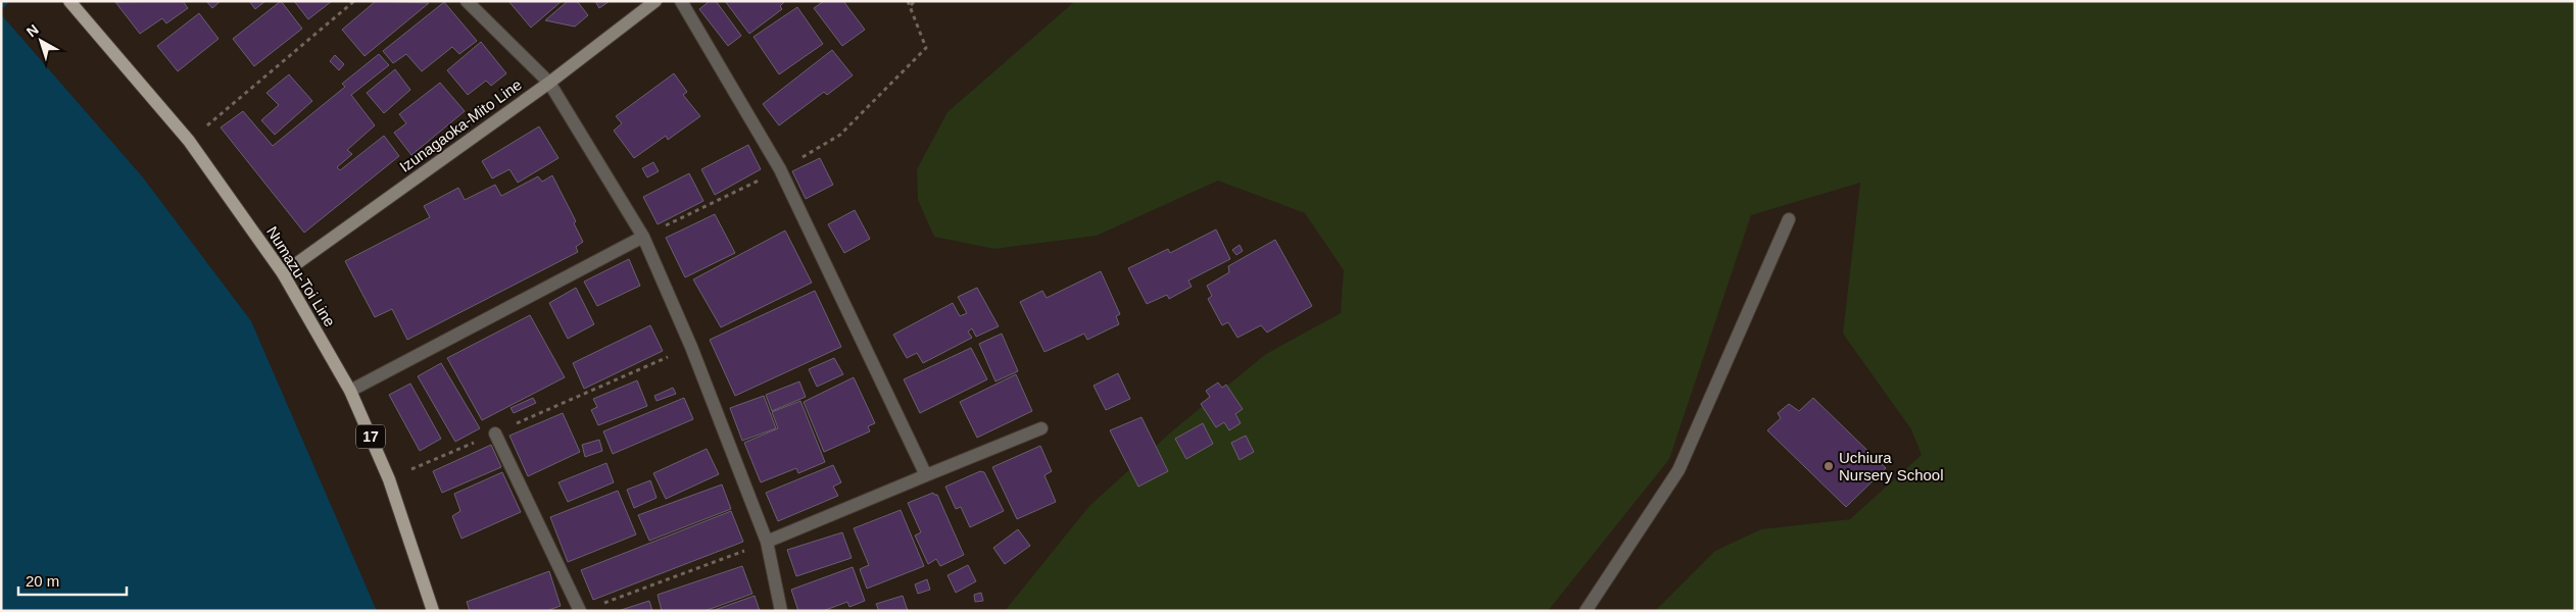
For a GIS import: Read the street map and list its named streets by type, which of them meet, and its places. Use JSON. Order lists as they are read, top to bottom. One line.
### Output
{"streets":{"main road":["Izunagaoka-Mito Line","Numazu-Toi Line","17"]},"crossings":[["Izunagaoka-Mito Line","Numazu-Toi Line"]],"places":["Uchiura Nursery School"],"scale_bar":"20 m","north":"top left"}
